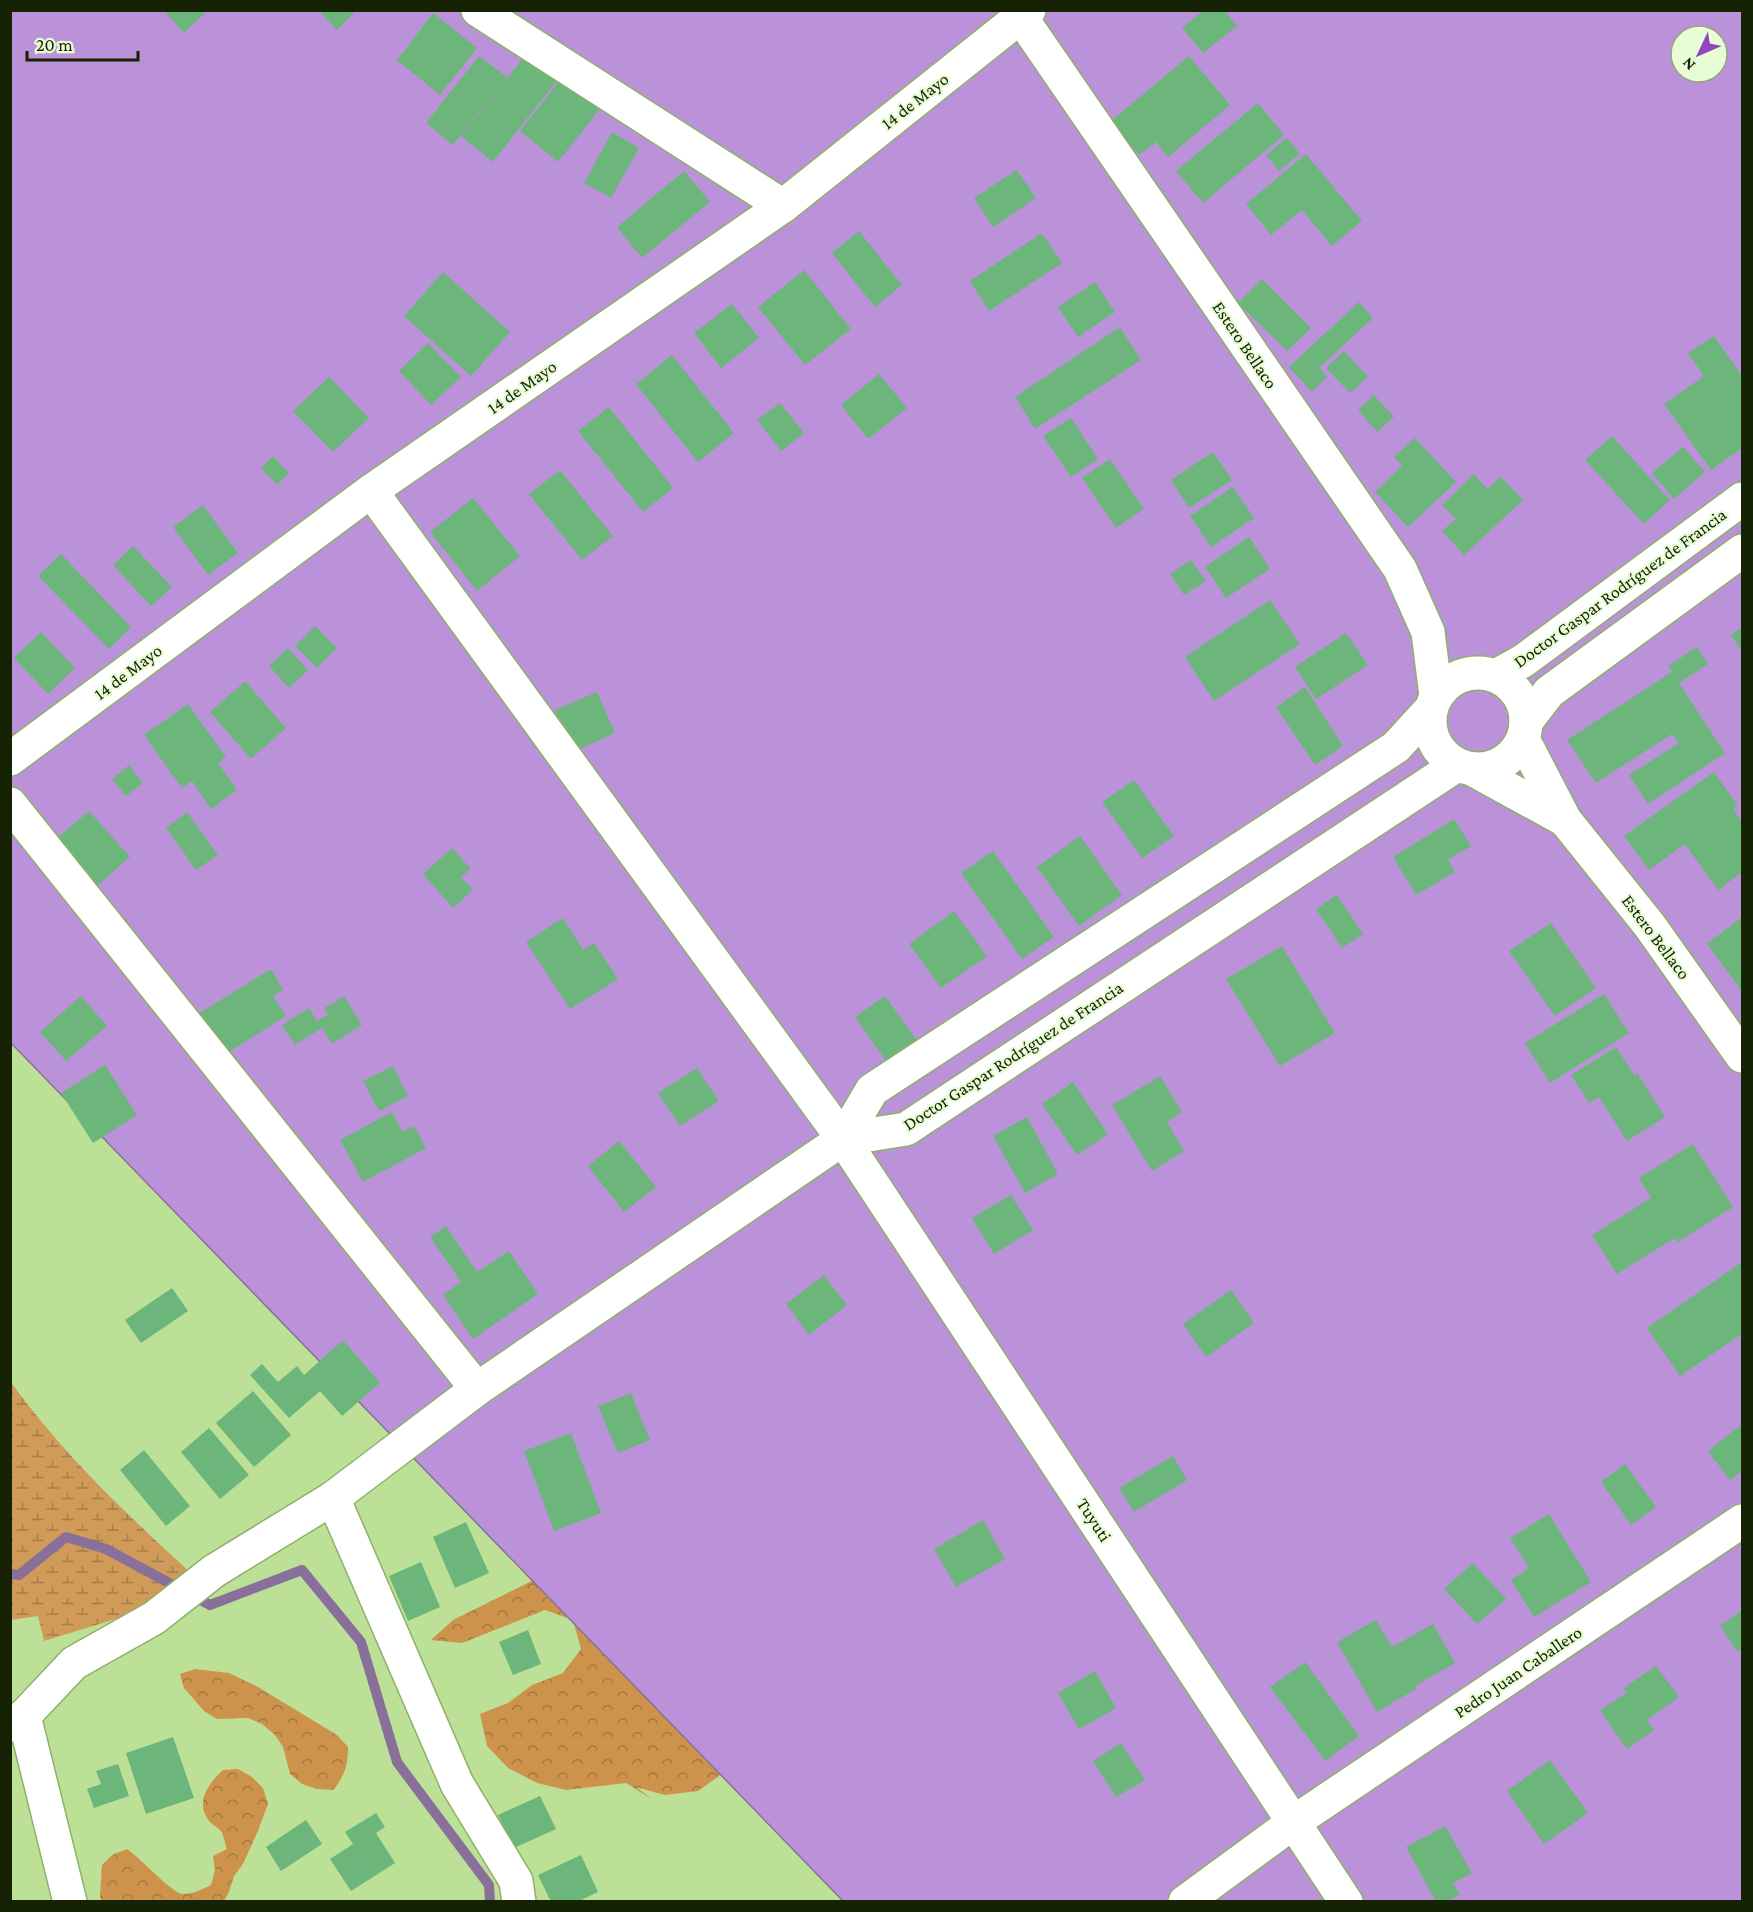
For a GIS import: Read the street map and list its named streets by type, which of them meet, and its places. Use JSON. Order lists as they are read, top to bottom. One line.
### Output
{"streets":{"street":["14 de Mayo","Estero Bellaco","Doctor Gaspar Rodríguez de Francia","Tuyuti","Pedro Juan Caballero"]},"crossings":[["14 de Mayo","Estero Bellaco"],["14 de Mayo","Tuyuti"],["Estero Bellaco","Doctor Gaspar Rodríguez de Francia"],["Doctor Gaspar Rodríguez de Francia","Tuyuti"],["Tuyuti","Pedro Juan Caballero"]],"scale_bar":"20 m","north":"bottom left"}
